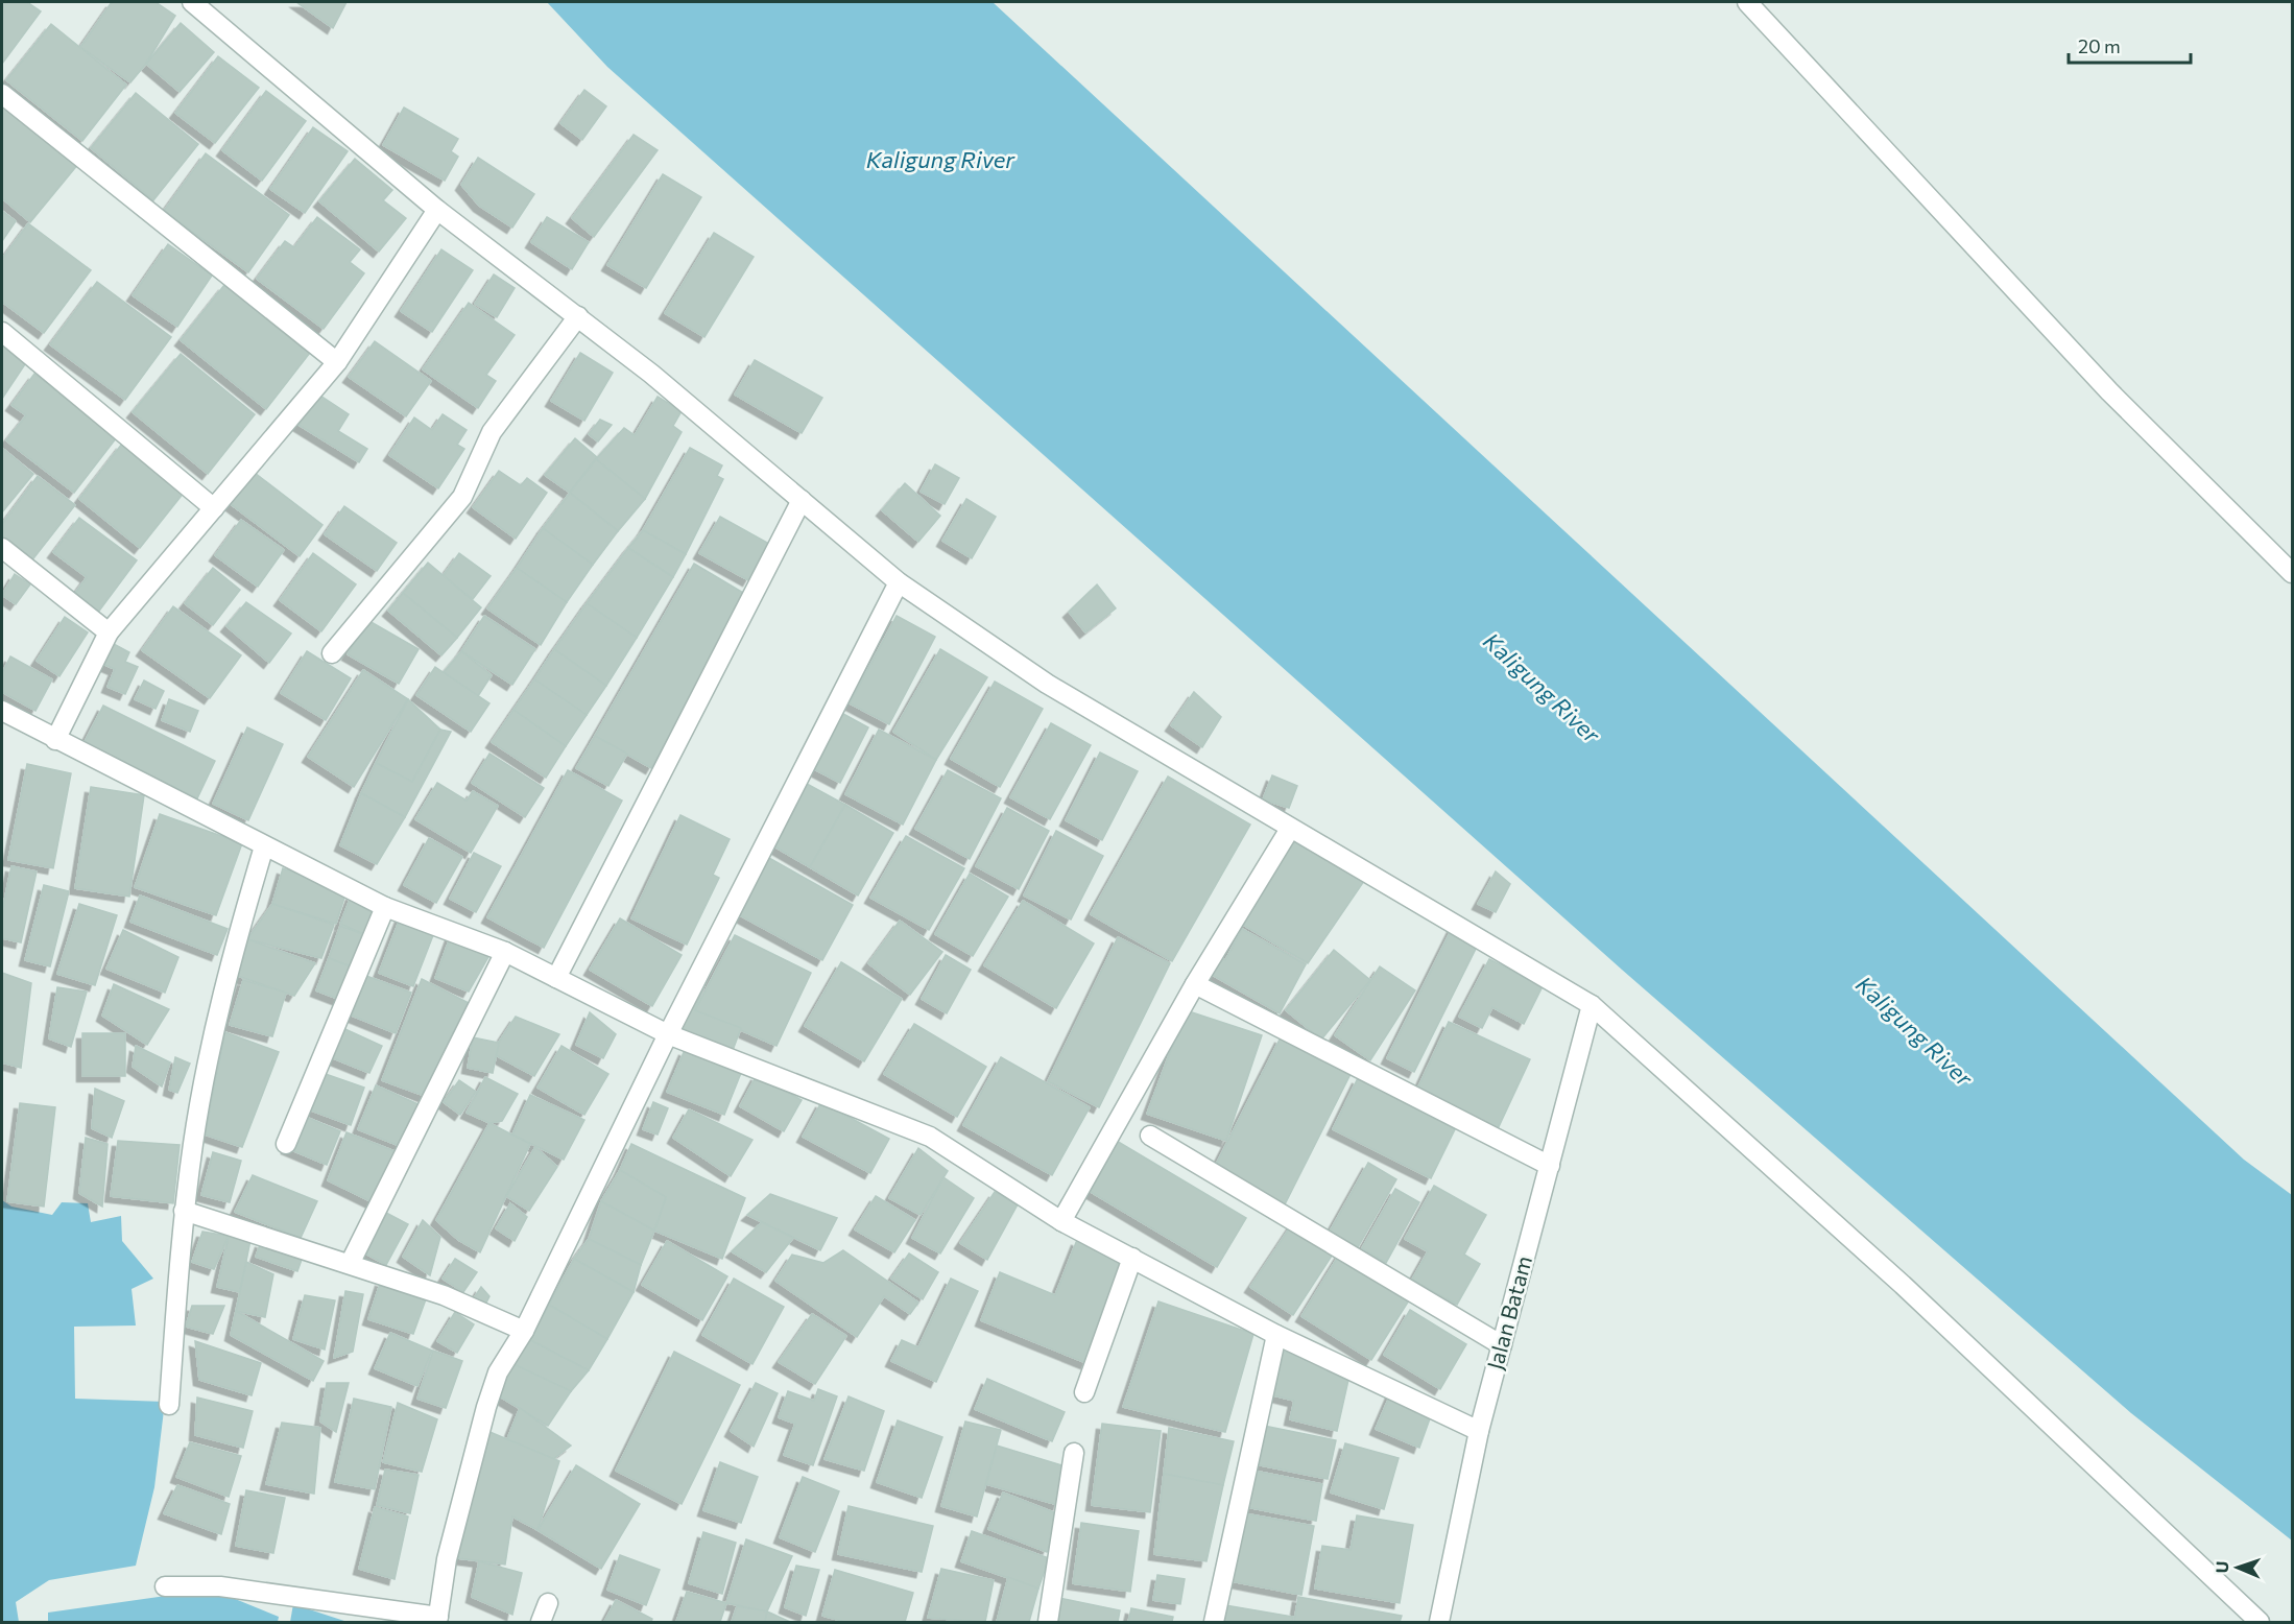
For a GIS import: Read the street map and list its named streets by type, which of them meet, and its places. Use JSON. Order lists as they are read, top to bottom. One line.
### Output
{"streets":{"street":["Jalan Batam"]},"water":["Kaligung River"],"scale_bar":"20 m","north":"left"}
